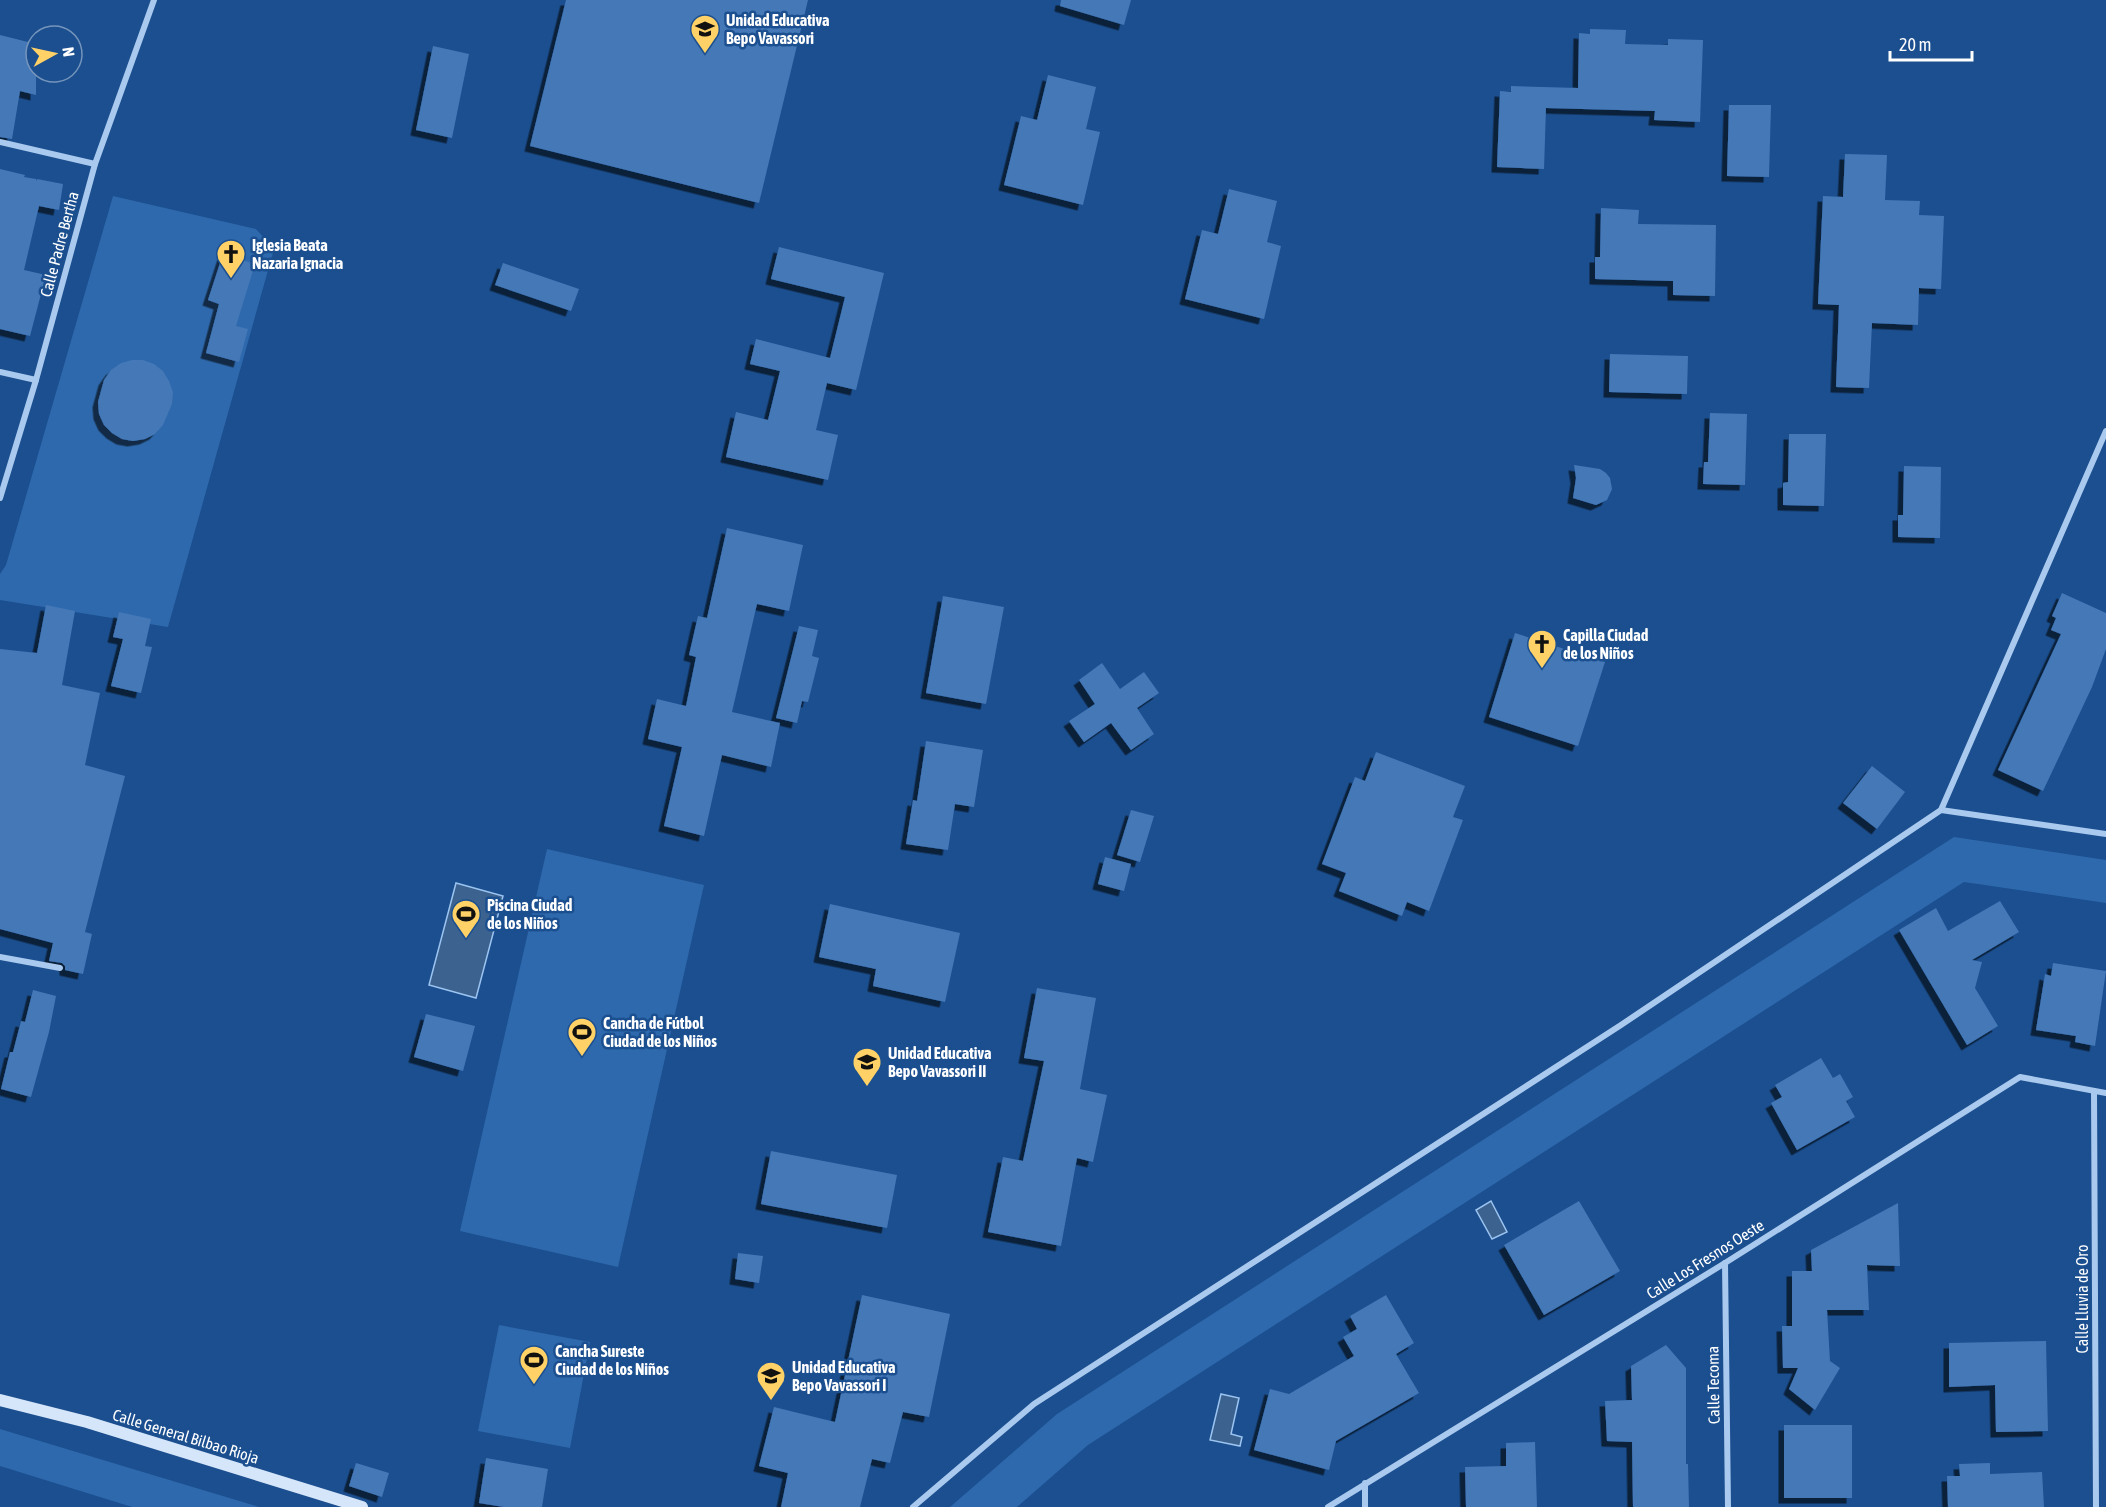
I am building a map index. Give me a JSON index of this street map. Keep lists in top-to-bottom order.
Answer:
{
  "streets": {
    "street": [
      "Calle Padre Bertha",
      "Calle Los Fresnos Oeste",
      "Calle Lluvia de Oro",
      "Calle Tecoma",
      "Calle General Bilbao Rioja"
    ]
  },
  "crossings": [
    ["Calle Los Fresnos Oeste", "Calle Lluvia de Oro"],
    ["Calle Los Fresnos Oeste", "Calle Tecoma"]
  ],
  "places": {
    "school or university": ["Unidad Educativa Bepo Vavassori", "Unidad Educativa Bepo Vavassori II", "Unidad Educativa Bepo Vavassori I"],
    "church": ["Iglesia Beata Nazaria Ignacia", "Capilla Ciudad de los Niños"],
    "sports": ["Piscina Ciudad de los Niños", "Cancha de Fútbol Ciudad de los Niños", "Cancha Sureste Ciudad de los Niños"]
  },
  "scale_bar": "20 m",
  "north": "right"
}
